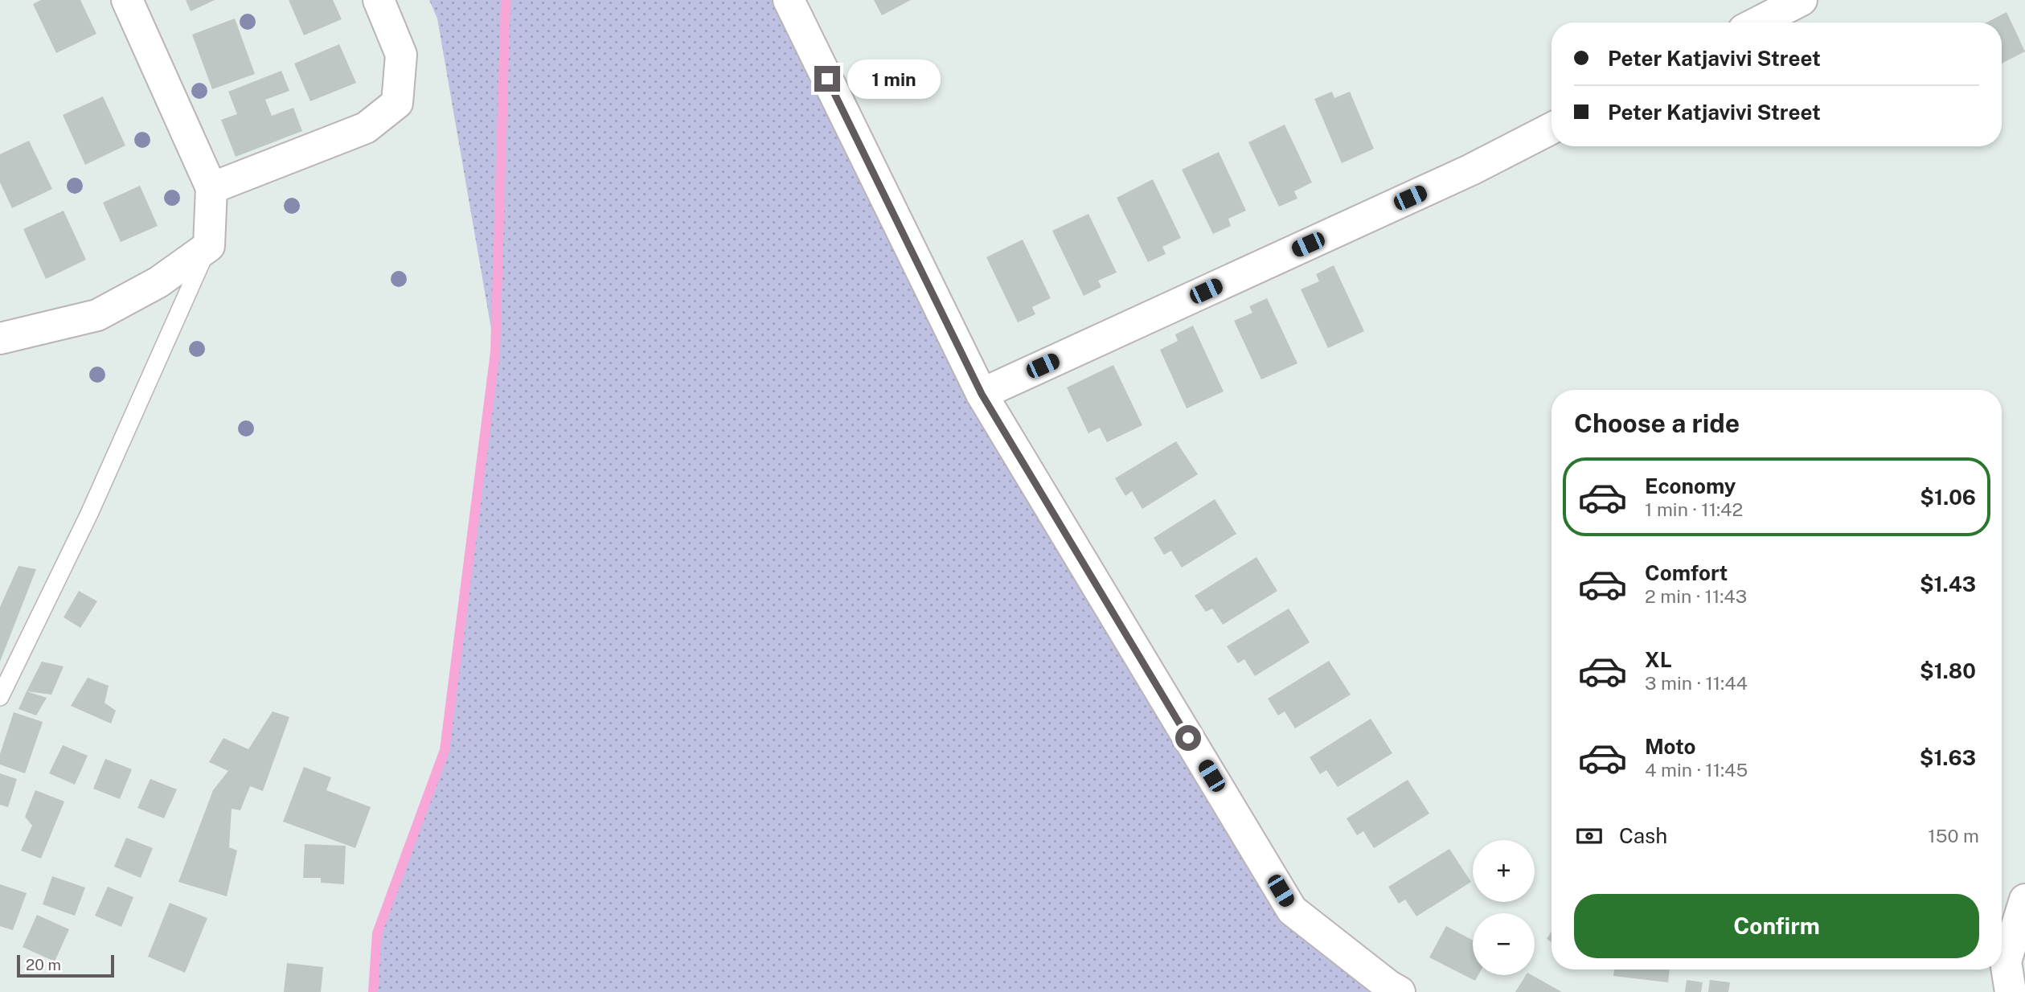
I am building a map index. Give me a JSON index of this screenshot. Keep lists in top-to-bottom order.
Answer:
{
  "scale_bar": "20 m",
  "page": {
    "banner": ["Peter Katjavivi Street", "Peter Katjavivi Street"],
    "bubble": "1 min",
    "heading": "Choose a ride",
    "list": [
      {
        "name": "Economy",
        "note": "1 min · 11:42",
        "value": "$1.06"
      },
      {
        "name": "Comfort",
        "note": "2 min · 11:43",
        "value": "$1.43"
      },
      {
        "name": "XL",
        "note": "3 min · 11:44",
        "value": "$1.80"
      },
      {
        "name": "Moto",
        "note": "4 min · 11:45",
        "value": "$1.63"
      }
    ],
    "pay": ["Cash", "150 m"],
    "map_buttons": ["+", "−"],
    "buttons": "Confirm",
    "scale": "20 m"
  }
}
